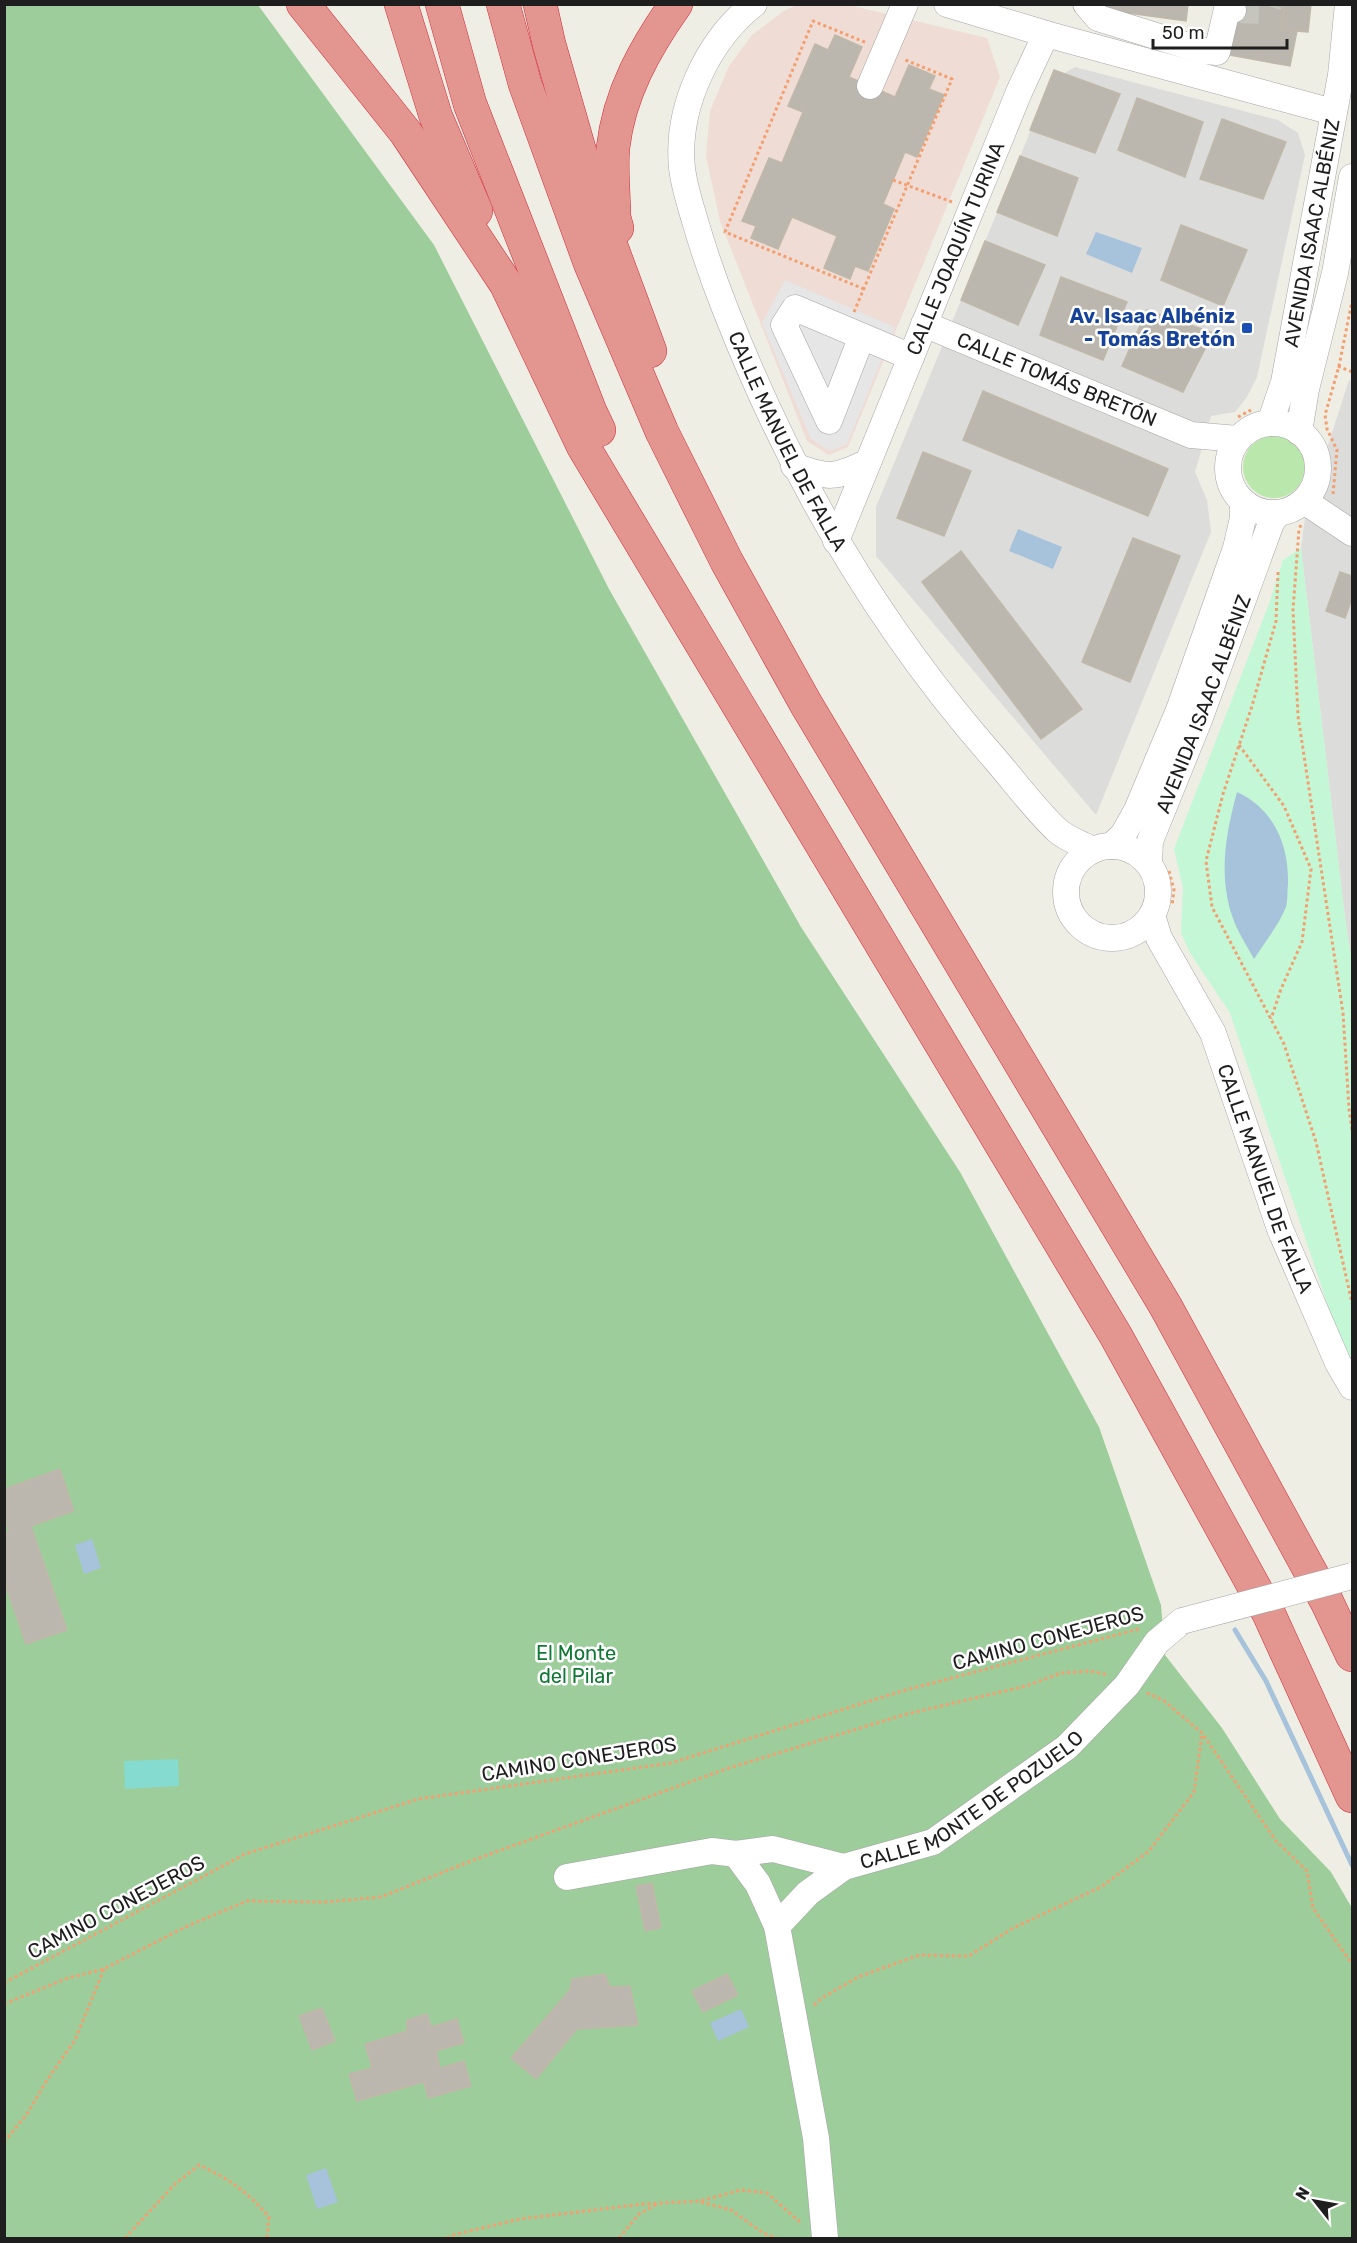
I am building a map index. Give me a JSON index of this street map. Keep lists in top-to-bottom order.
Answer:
{
  "streets": {
    "street": [
      "AVENIDA ISAAC ALBÉNIZ",
      "CALLE JOAQUÍN TURINA",
      "CALLE TOMÁS BRETÓN",
      "CALLE MANUEL DE FALLA",
      "CALLE MONTE DE POZUELO"
    ],
    "path": ["CAMINO CONEJEROS"]
  },
  "crossings": [
    ["AVENIDA ISAAC ALBÉNIZ", "CALLE TOMÁS BRETÓN"],
    ["AVENIDA ISAAC ALBÉNIZ", "CALLE MANUEL DE FALLA"],
    ["CALLE JOAQUÍN TURINA", "CALLE TOMÁS BRETÓN"],
    ["CALLE JOAQUÍN TURINA", "CALLE MANUEL DE FALLA"],
    ["CAMINO CONEJEROS", "CALLE MONTE DE POZUELO"]
  ],
  "parks": ["El Monte del Pilar"],
  "places": {
    "transit": ["Av. Isaac Albéniz - Tomás Bretón"]
  },
  "scale_bar": "50 m",
  "north": "top left"
}
